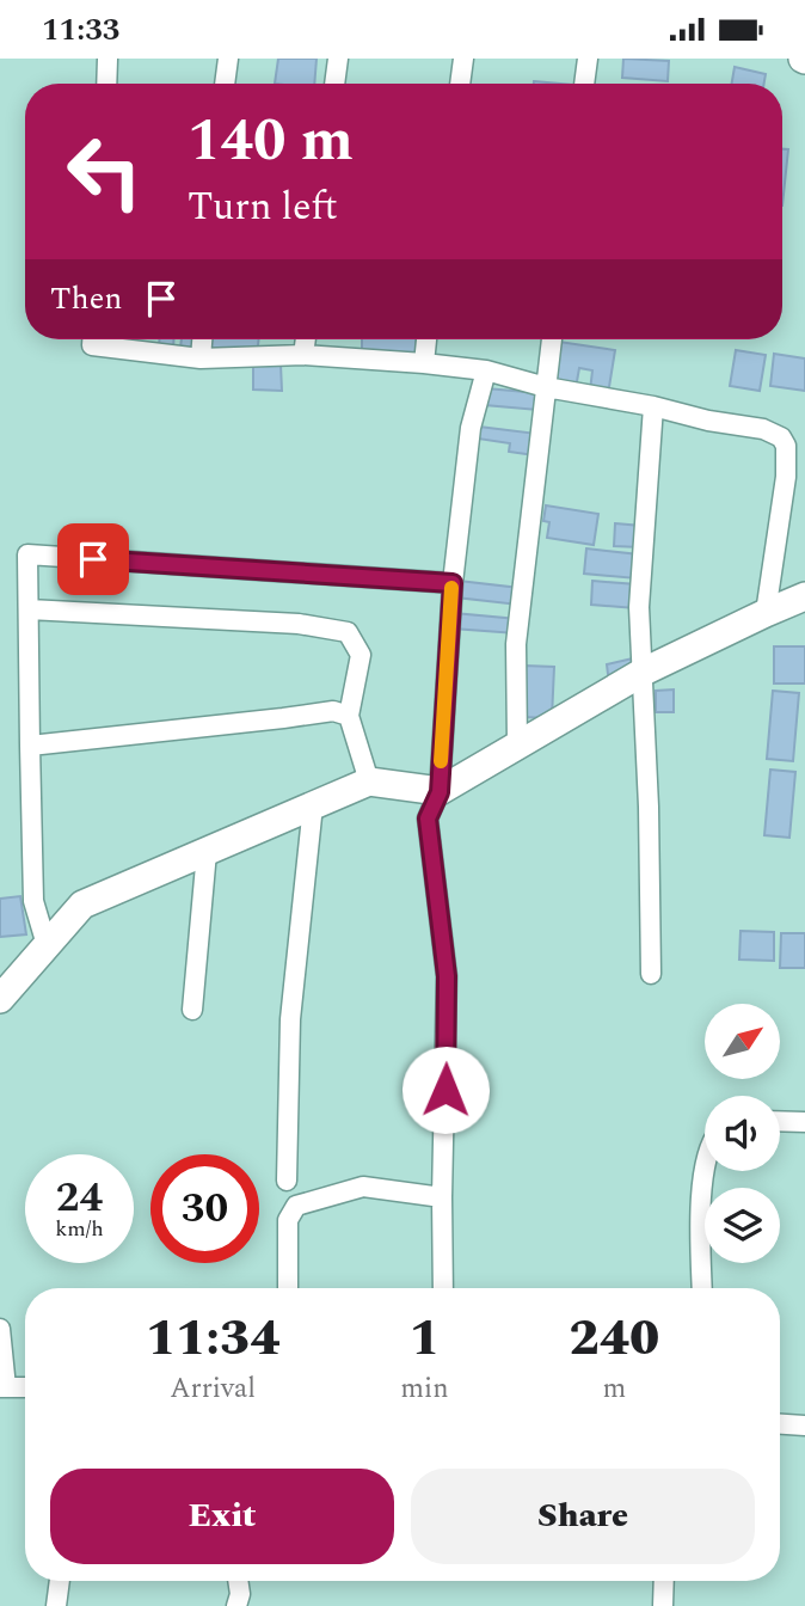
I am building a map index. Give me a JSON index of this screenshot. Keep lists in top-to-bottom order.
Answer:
{
  "north": "top right",
  "page": {
    "status": "11:33",
    "turn": ["140 m", "Turn left"],
    "then": "Then",
    "speed": "24 km/h",
    "limit": "30",
    "eta": [
      "11:34",
      "Arrival",
      "1",
      "min",
      "240",
      "m"
    ],
    "buttons": ["Exit", "Share"]
  }
}
